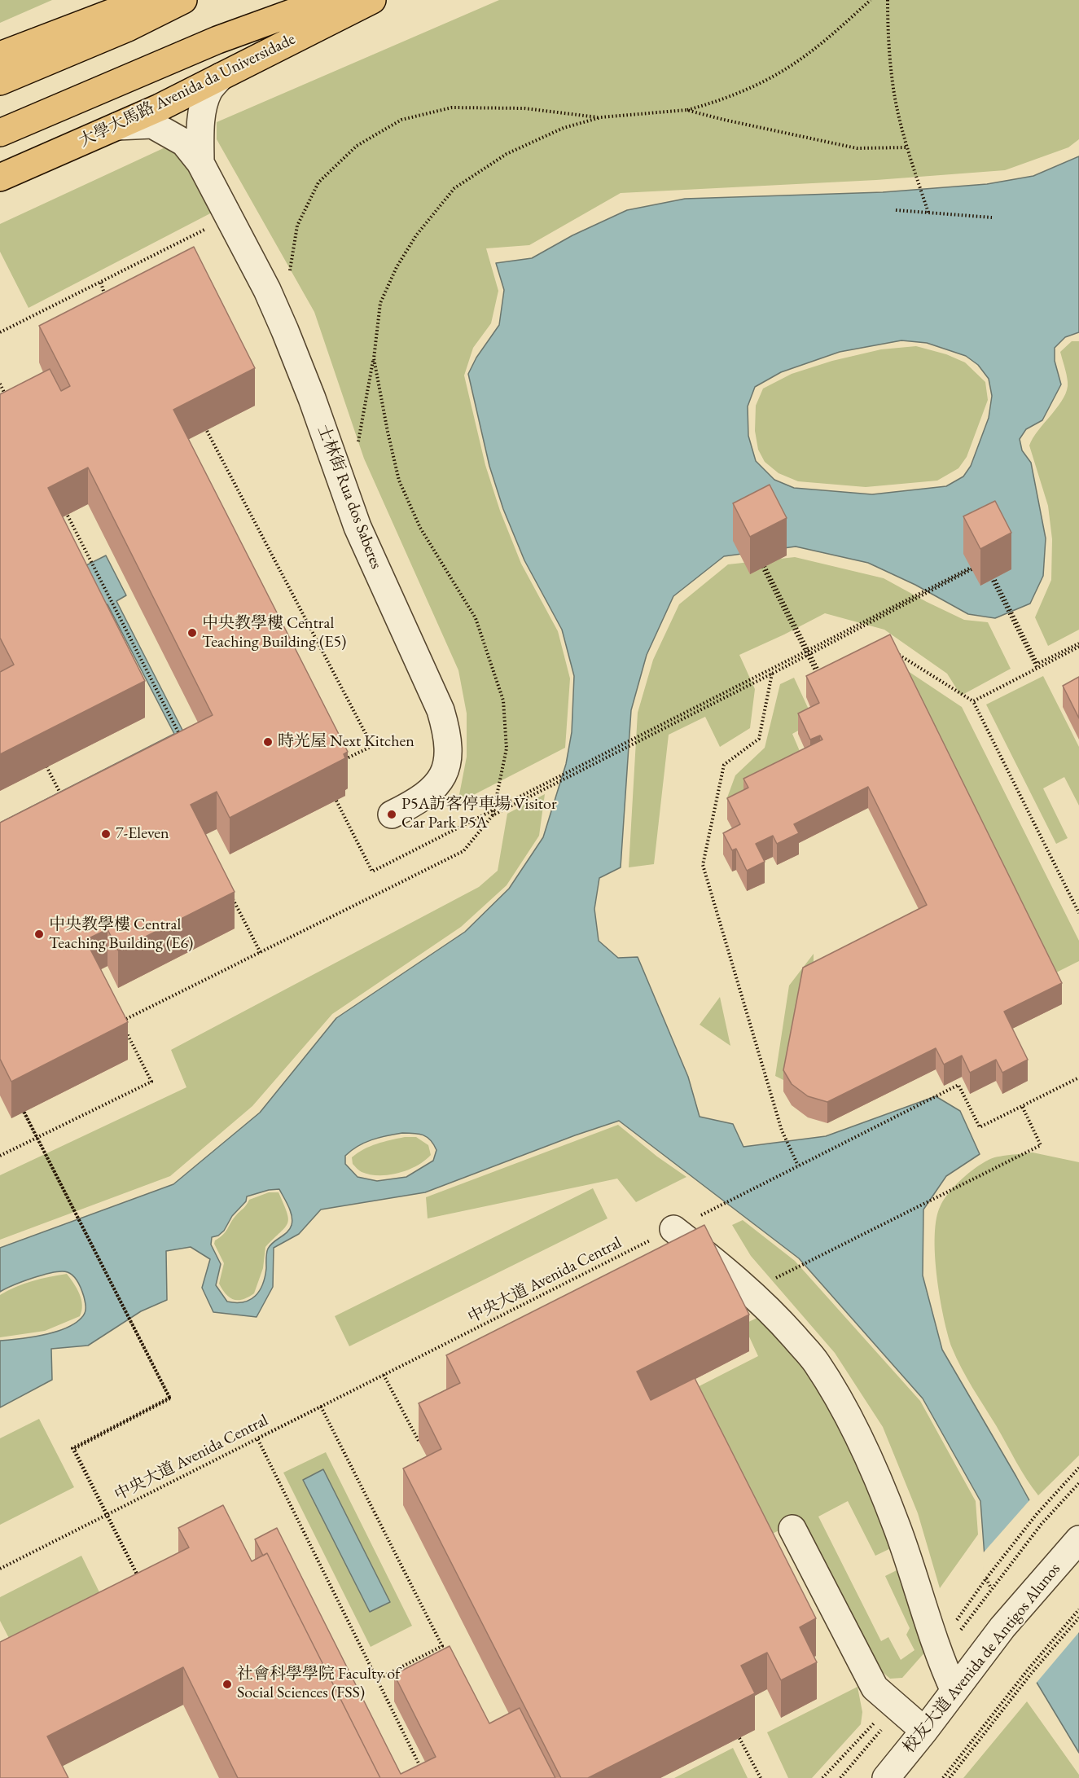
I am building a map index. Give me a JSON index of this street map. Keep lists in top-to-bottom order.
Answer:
{
  "streets": {
    "main road": ["大學大馬路 Avenida da Universidade"],
    "street": ["士林街 Rua dos Saberes", "校友大道 Avenida de Antigos Alunos"],
    "path": ["中央大道 Avenida Central"]
  },
  "crossings": [
    ["大學大馬路 Avenida da Universidade", "士林街 Rua dos Saberes"]
  ],
  "places": [
    "中央教學樓 Central Teaching Building (E5)",
    "時光屋 Next Kitchen",
    "P5A訪客停車場 Visitor Car Park P5A",
    "7-Eleven",
    "中央教學樓 Central Teaching Building (E6)",
    "社會科學學院 Faculty of Social Sciences (FSS)"
  ]
}
